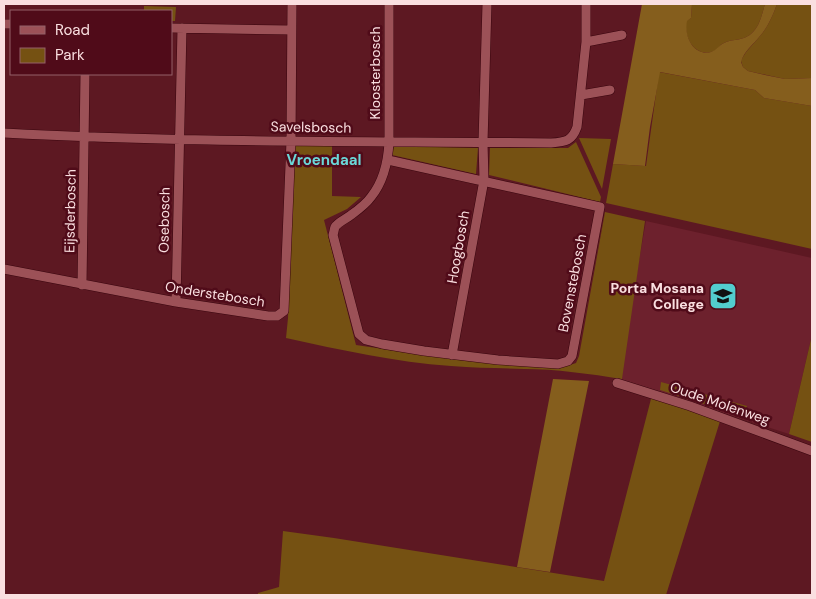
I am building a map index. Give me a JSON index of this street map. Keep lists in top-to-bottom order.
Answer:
{
  "streets": {
    "street": [
      "Kloosterbosch",
      "Savelsbosch",
      "Eijsderbosch",
      "Osebosch",
      "Hoogbosch",
      "Bovenstebosch",
      "Onderstebosch",
      "Oude Molenweg"
    ]
  },
  "crossings": [
    ["Kloosterbosch", "Savelsbosch"],
    ["Kloosterbosch", "Bovenstebosch"],
    ["Savelsbosch", "Eijsderbosch"],
    ["Savelsbosch", "Osebosch"],
    ["Savelsbosch", "Hoogbosch"],
    ["Savelsbosch", "Onderstebosch"],
    ["Eijsderbosch", "Onderstebosch"],
    ["Osebosch", "Onderstebosch"],
    ["Hoogbosch", "Bovenstebosch"]
  ],
  "districts": ["Vroendaal"],
  "places": {
    "school or university": ["Porta Mosana College"]
  },
  "legend": ["Road", "Park"]
}
